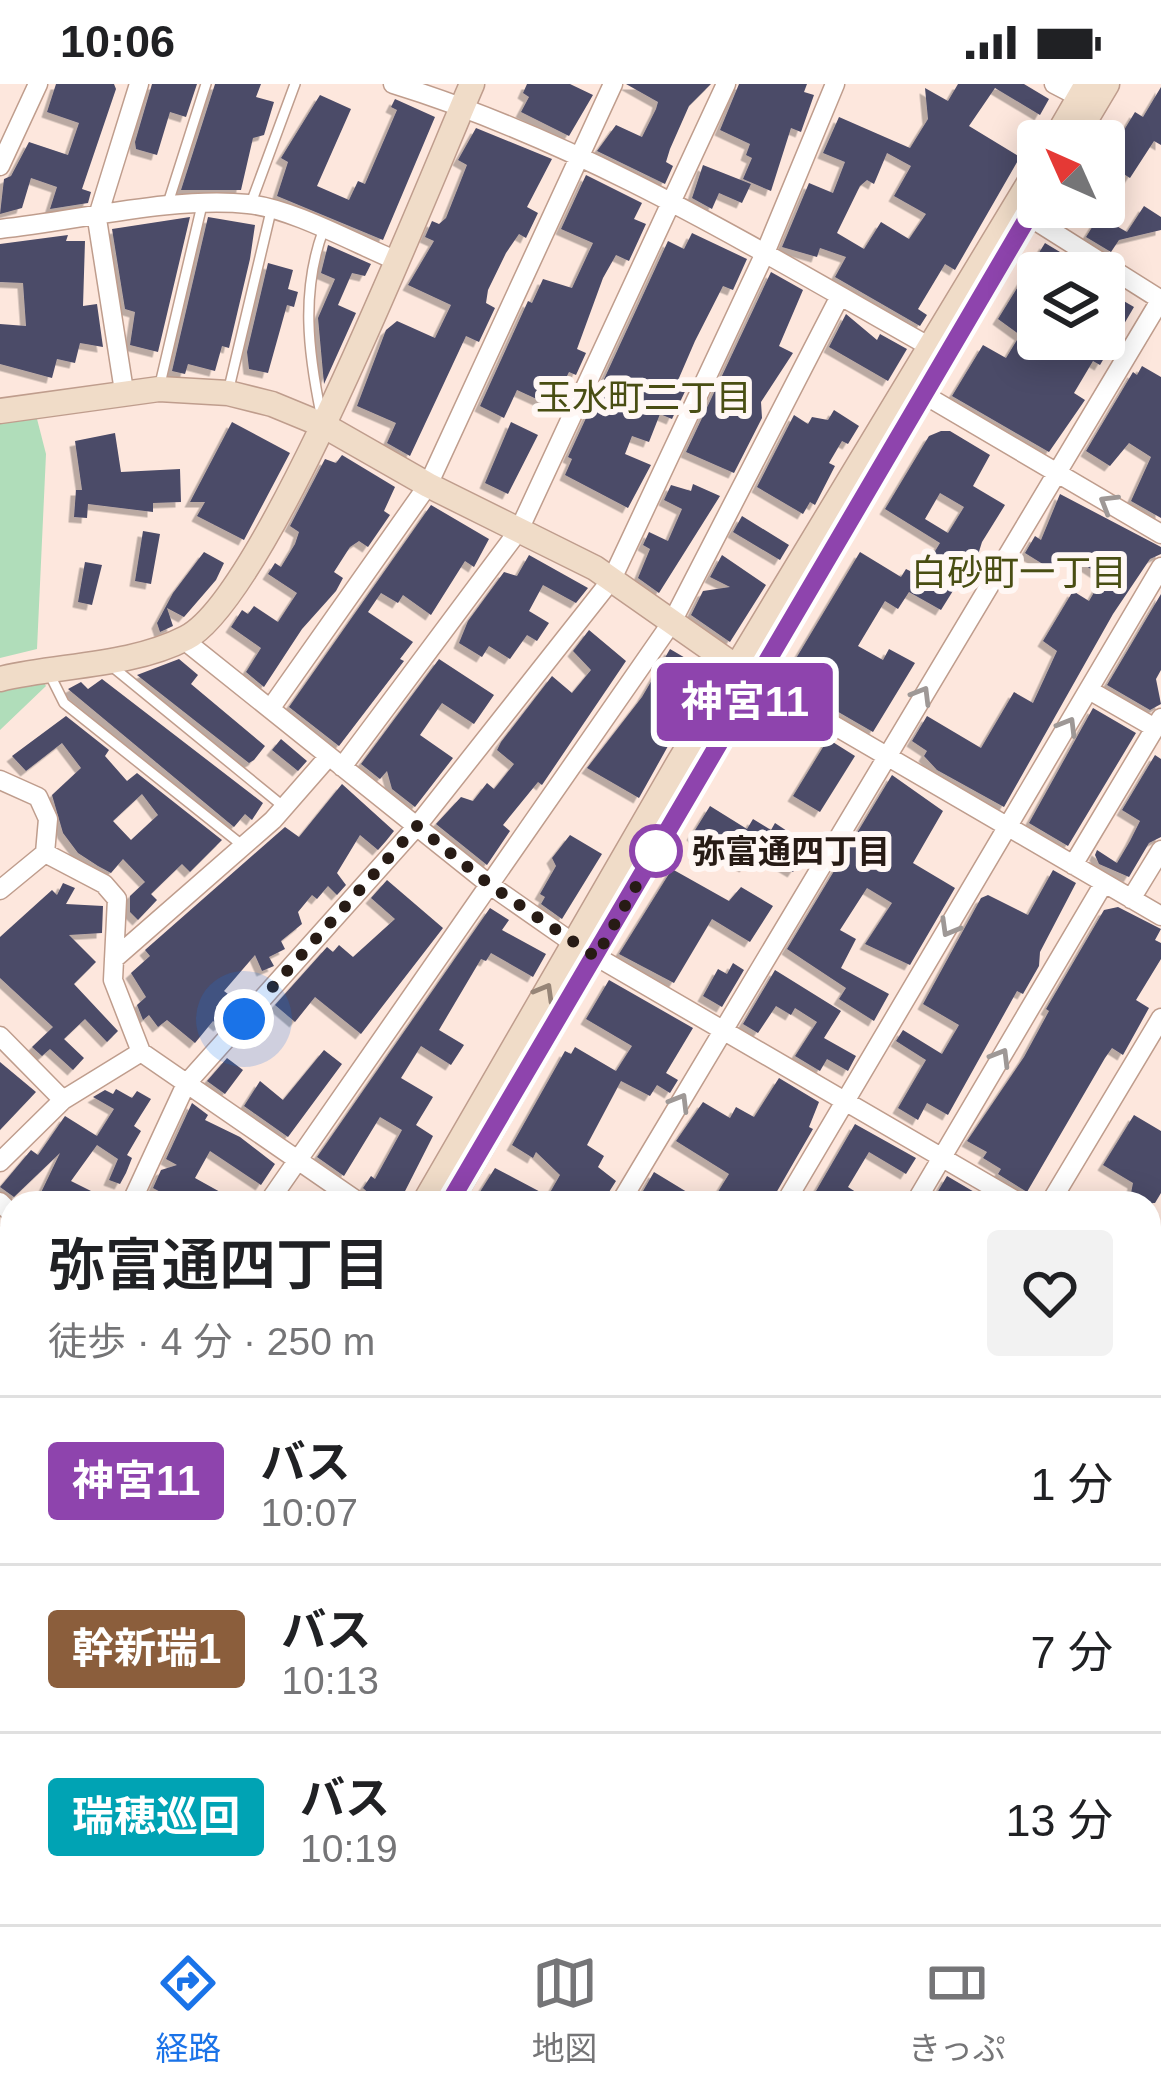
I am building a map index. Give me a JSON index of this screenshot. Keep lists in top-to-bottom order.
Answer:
{
  "districts": ["玉水町二丁目", "白砂町一丁目"],
  "places": ["弥富通四丁目"],
  "lines": ["bus line 神宮11"],
  "north": "top left",
  "page": {
    "status": "10:06",
    "on_map": "神宮11",
    "heading": ["弥富通四丁目", "徒歩 · 4 分 · 250 m"],
    "list": [
      {
        "mark": "神宮11",
        "name": "バス",
        "note": "10:07",
        "value": "1 分"
      },
      {
        "mark": "幹新瑞1",
        "name": "バス",
        "note": "10:13",
        "value": "7 分"
      },
      {
        "mark": "瑞穂巡回",
        "name": "バス",
        "note": "10:19",
        "value": "13 分"
      }
    ],
    "tabs": ["経路", "地図", "きっぷ"]
  }
}
